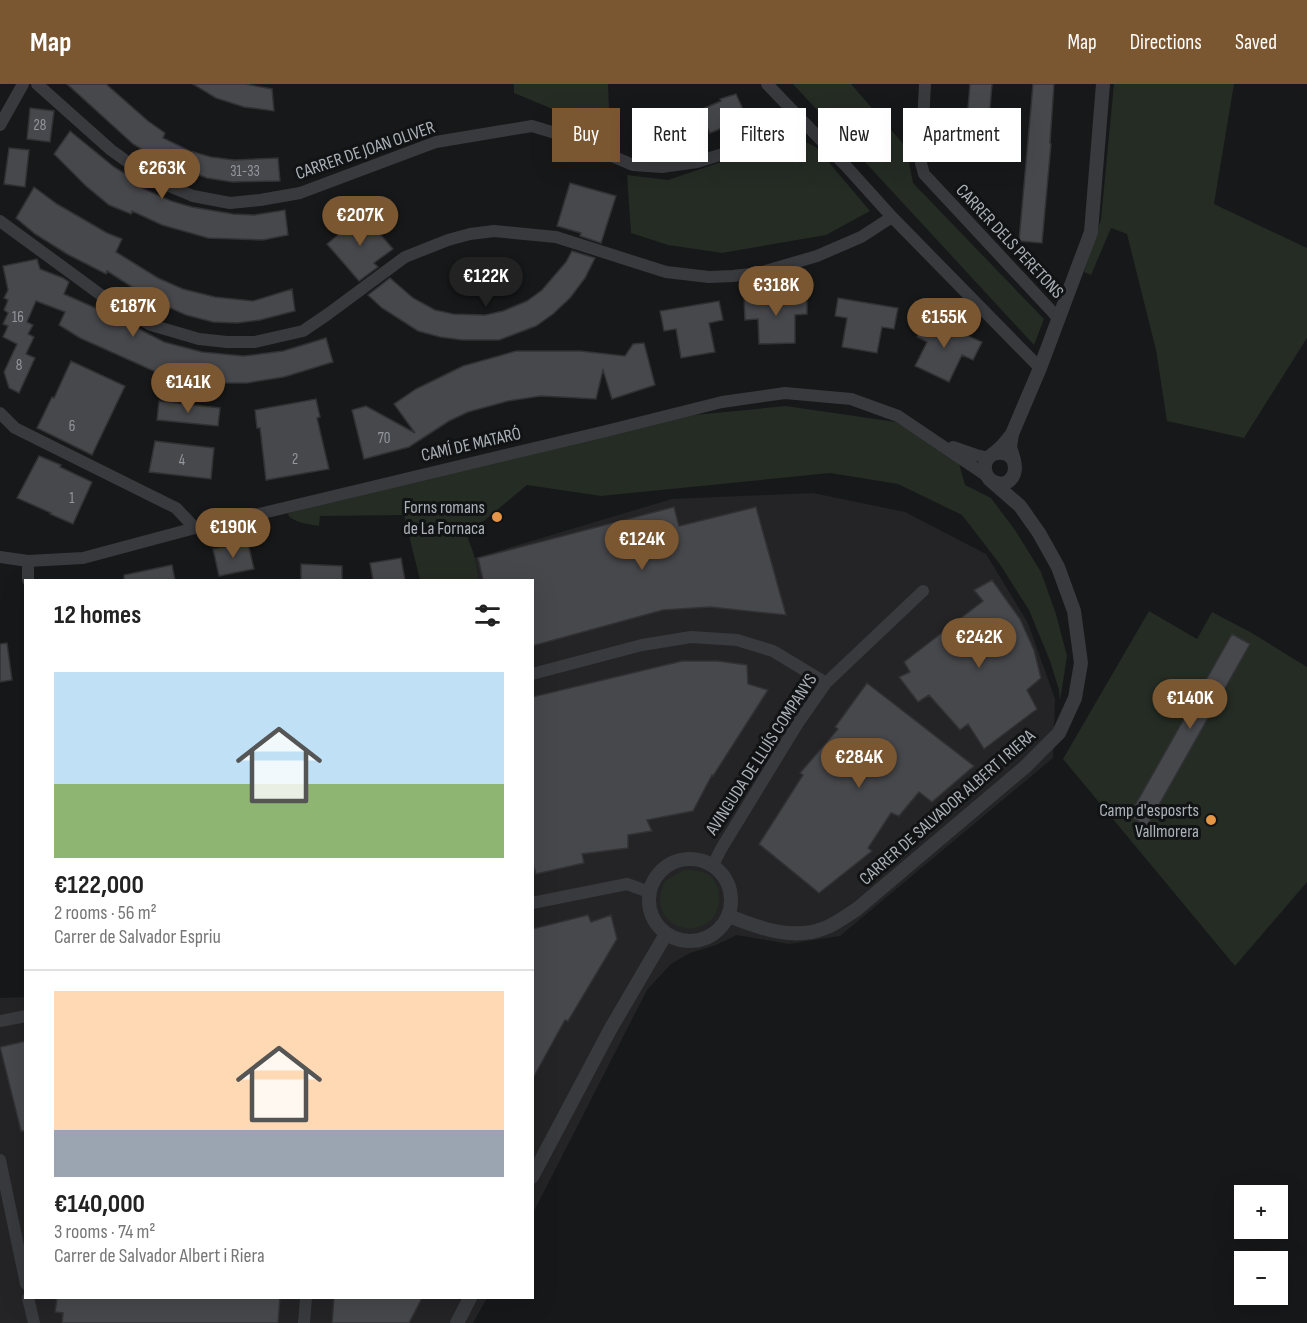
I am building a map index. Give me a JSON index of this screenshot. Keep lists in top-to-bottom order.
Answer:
{
  "streets": {
    "street": [
      "CARRER DE JOAN OLIVER",
      "CARRER DELS PERETONS",
      "CAMÍ DE MATARÓ",
      "AVINGUDA DE LLUÍS COMPANYS",
      "CARRER DE SALVADOR ALBERT I RIERA"
    ]
  },
  "crossings": [
    ["CAMÍ DE MATARÓ", "CARRER DE SALVADOR ALBERT I RIERA"],
    ["AVINGUDA DE LLUÍS COMPANYS", "CARRER DE SALVADOR ALBERT I RIERA"]
  ],
  "places": ["Forns romans de La Fornaca", "Camp d'esposrts Vallmorera"],
  "house_numbers": [
    "28",
    "31-33",
    "16",
    "8",
    "6",
    "70",
    "2",
    "4",
    "1"
  ],
  "page": {
    "header": "Map",
    "nav": ["Map", "Directions", "Saved"],
    "chip": [
      "Buy",
      "Rent",
      "Filters",
      "New",
      "Apartment"
    ],
    "price": [
      "€263K",
      "€207K",
      "€122K",
      "€318K",
      "€187K",
      "€155K",
      "€141K",
      "€190K",
      "€124K",
      "€242K",
      "€140K",
      "€284K"
    ],
    "heading": "12 homes",
    "list": [
      {
        "name": "€122,000",
        "note": "2 rooms · 56 m² · Carrer de Salvador Espriu"
      },
      {
        "name": "€140,000",
        "note": "3 rooms · 74 m² · Carrer de Salvador Albert i Riera"
      }
    ],
    "map_buttons": ["+", "−"]
  }
}
